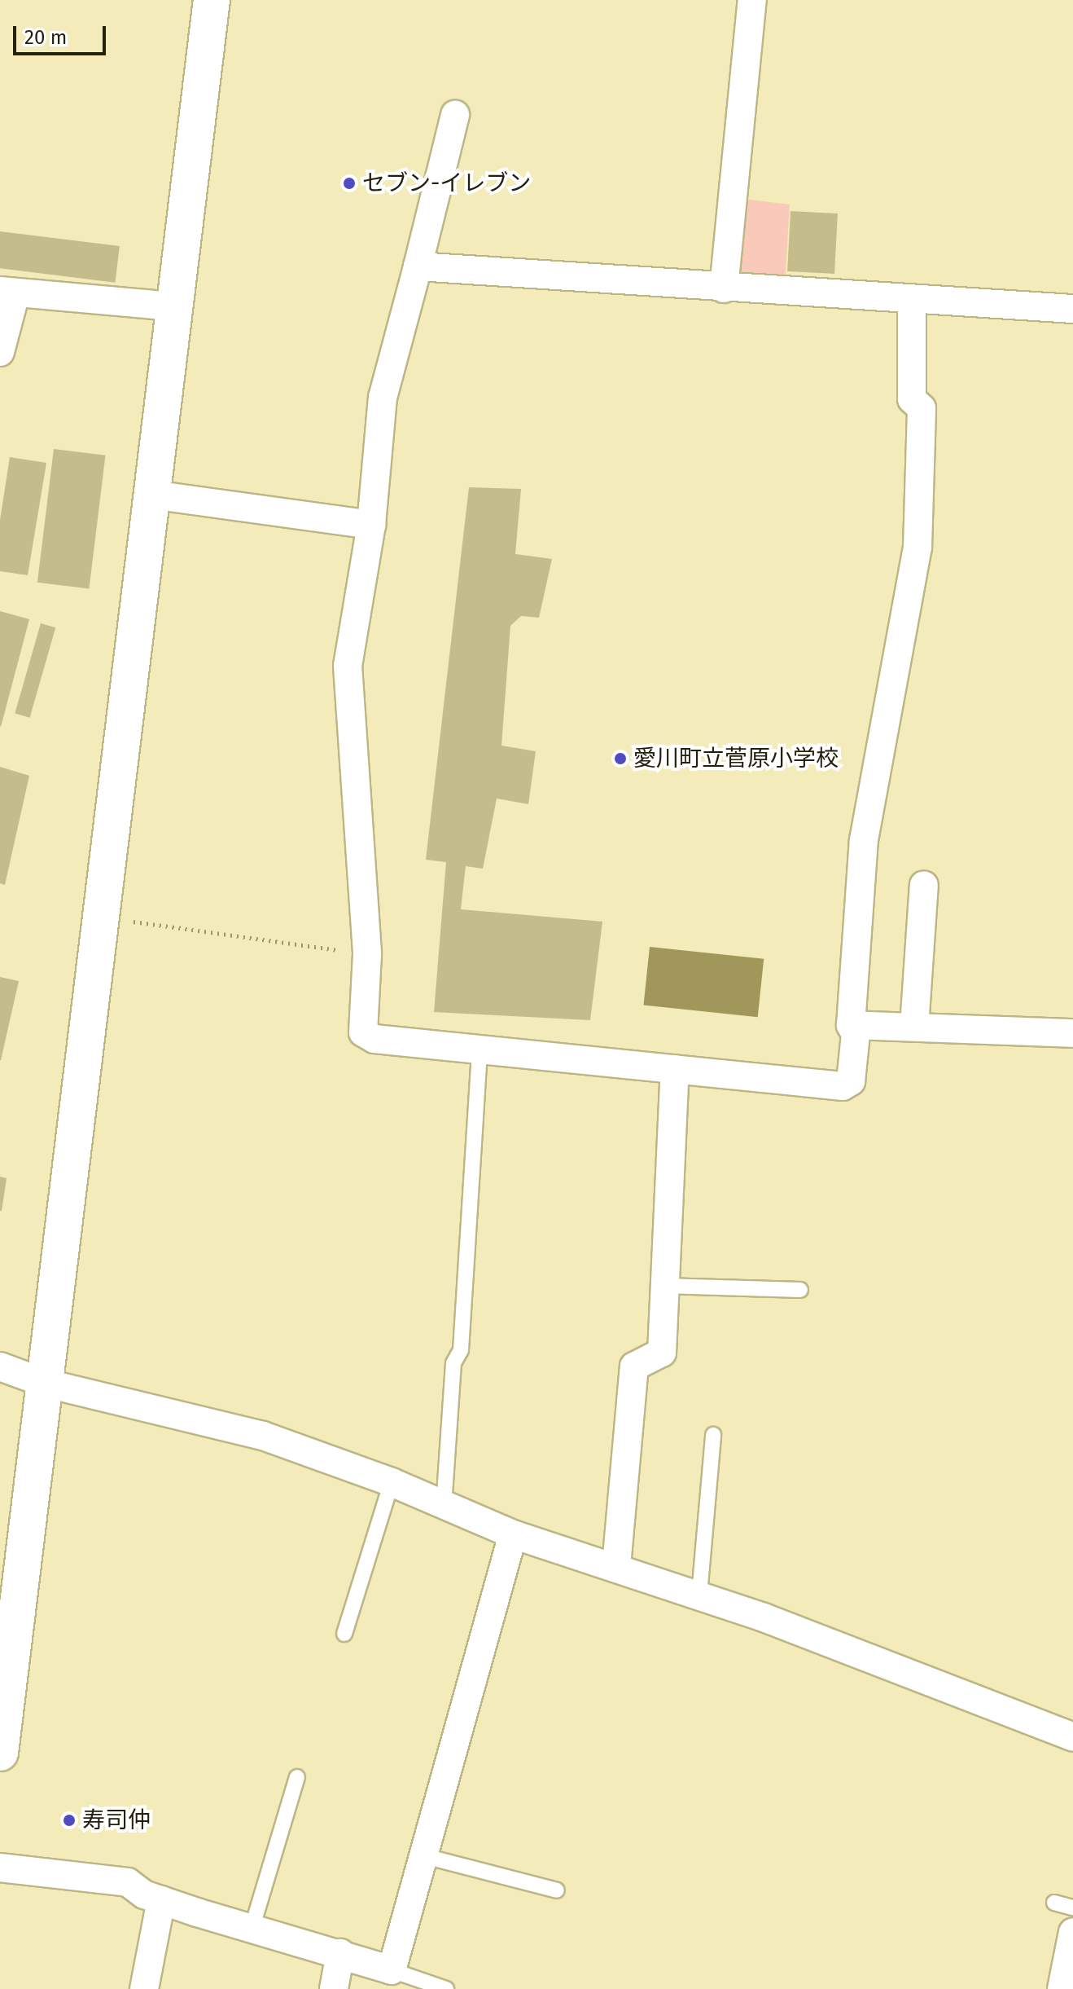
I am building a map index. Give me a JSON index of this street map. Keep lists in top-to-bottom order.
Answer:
{
  "places": ["セブン-イレブン", "愛川町立菅原小学校", "寿司仲"],
  "scale_bar": "20 m"
}
